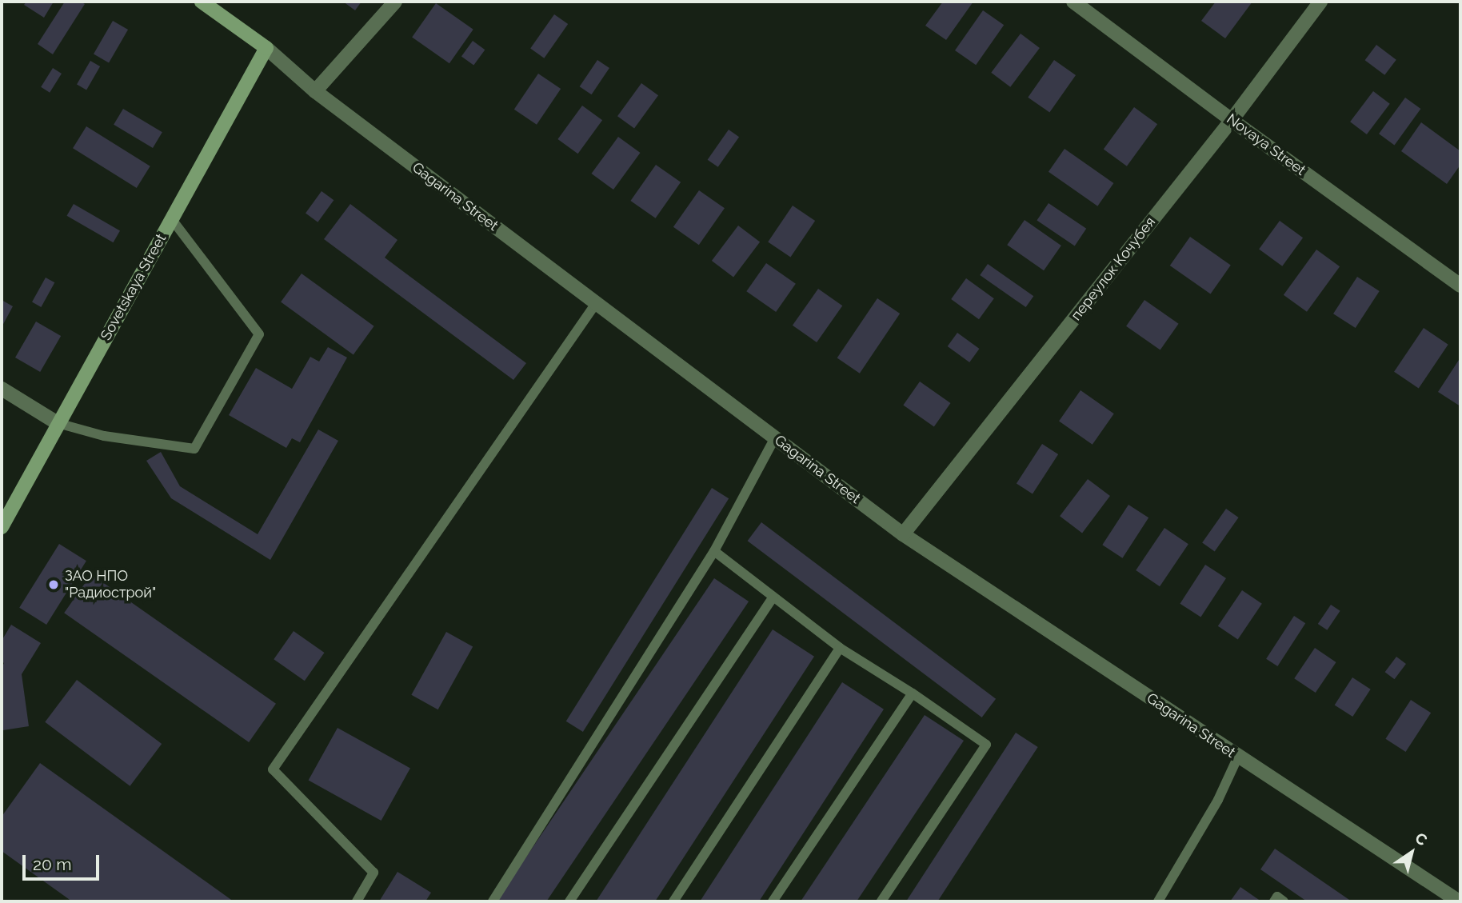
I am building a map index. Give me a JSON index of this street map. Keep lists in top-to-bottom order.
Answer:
{
  "streets": {
    "street": [
      "Novaya Street",
      "Gagarina Street",
      "переулок Кочубея",
      "Sovetskaya Street"
    ]
  },
  "crossings": [
    ["Novaya Street", "переулок Кочубея"],
    ["Gagarina Street", "переулок Кочубея"],
    ["Gagarina Street", "Sovetskaya Street"]
  ],
  "places": ["ЗАО НПО \"Радиострой\""],
  "scale_bar": "20 m",
  "north": "top right"
}
